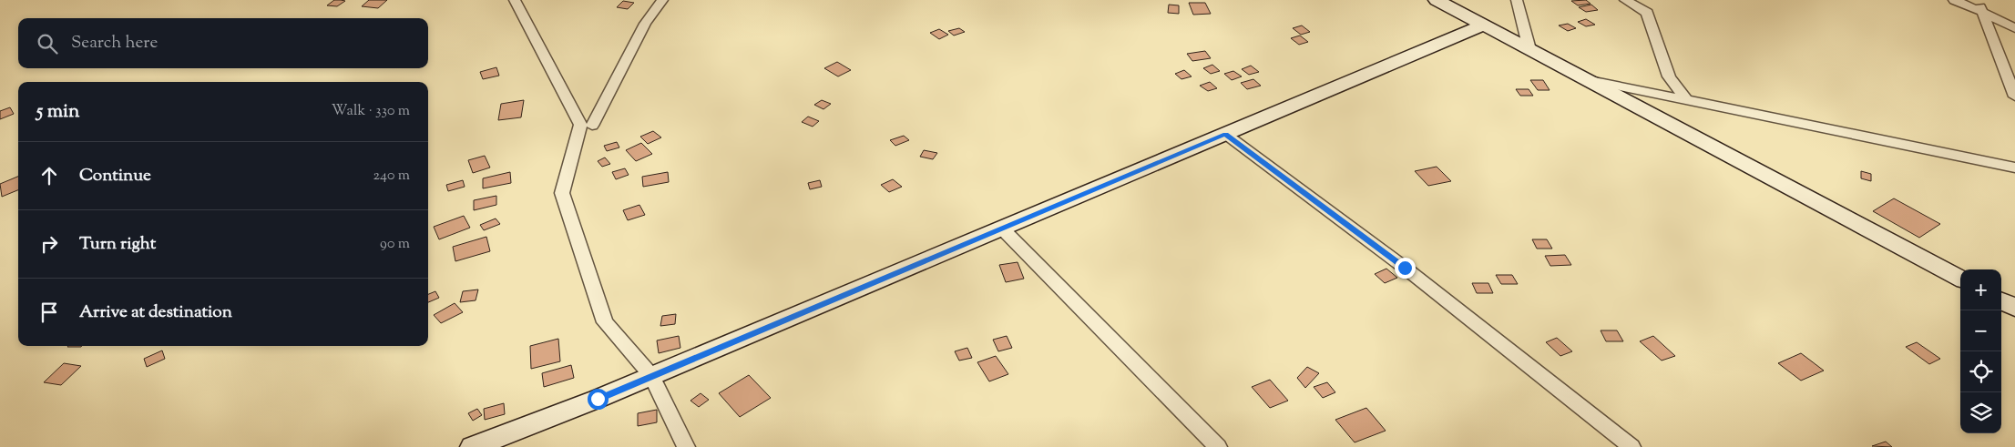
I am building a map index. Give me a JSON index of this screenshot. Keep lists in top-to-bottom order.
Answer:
{
  "page": {
    "search": "Search here",
    "heading": ["5 min", "Walk · 330 m"],
    "list": [
      ["Continue", "240 m"],
      ["Turn right", "90 m"],
      "Arrive at destination"
    ],
    "map_buttons": ["+", "−"]
  }
}
